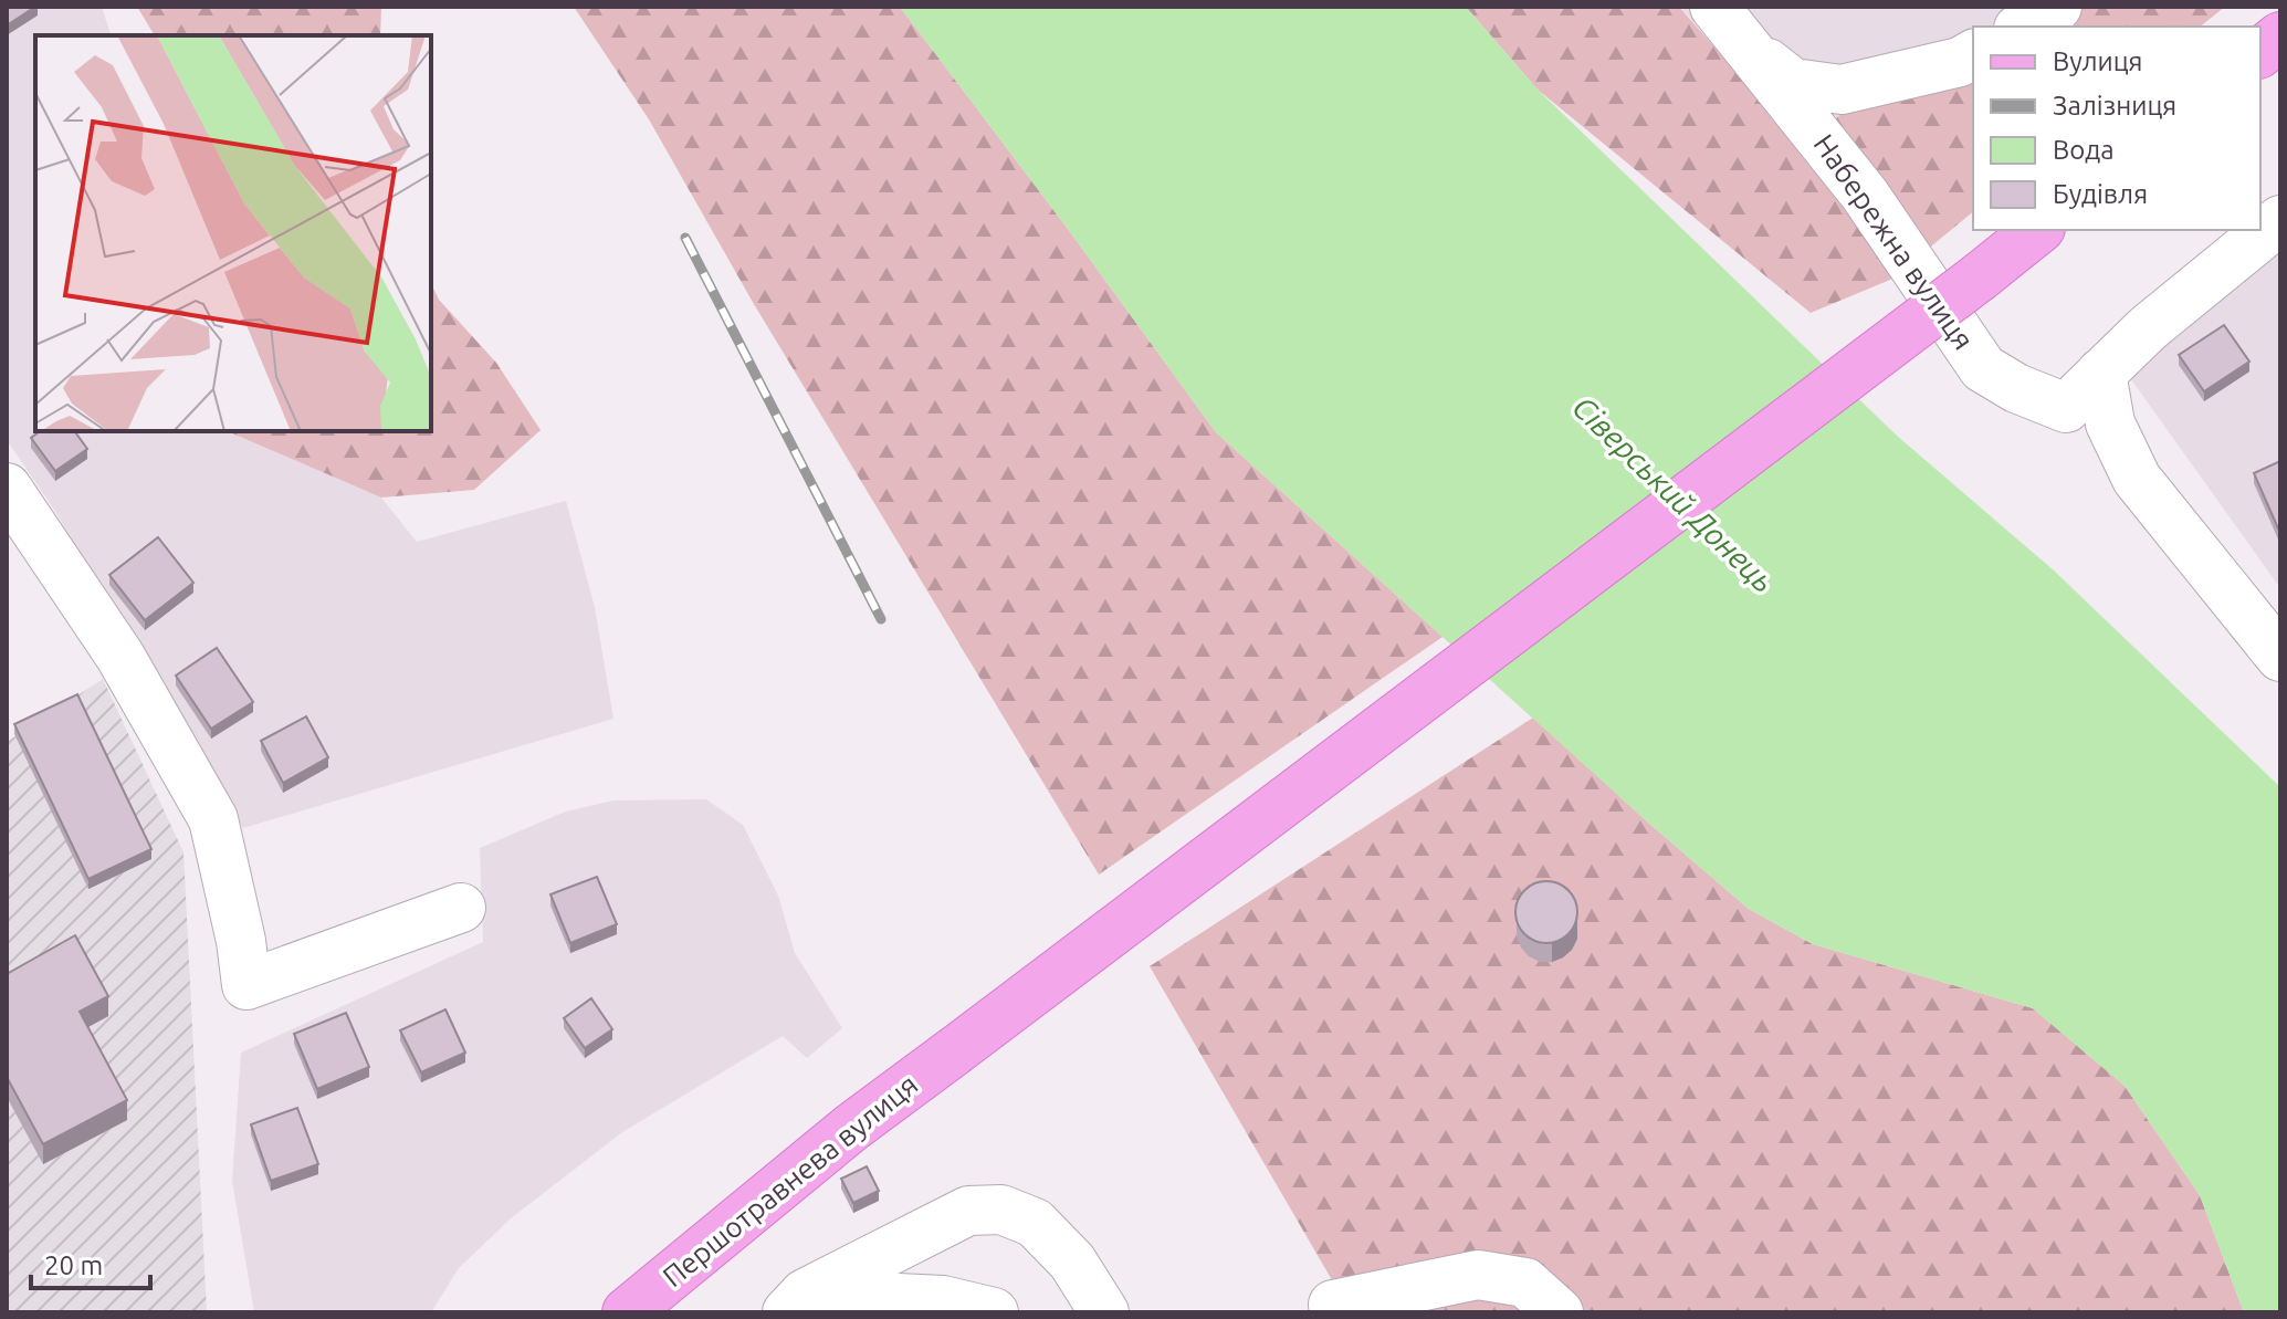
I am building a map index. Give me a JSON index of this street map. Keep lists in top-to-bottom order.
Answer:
{
  "streets": {
    "main road": ["Першотравнева вулиця"],
    "street": ["Набережна вулиця"]
  },
  "water": ["Сіверський Донець"],
  "legend": [
    "Вулиця",
    "Залізниця",
    "Вода",
    "Будівля"
  ],
  "scale_bar": "20 m"
}
